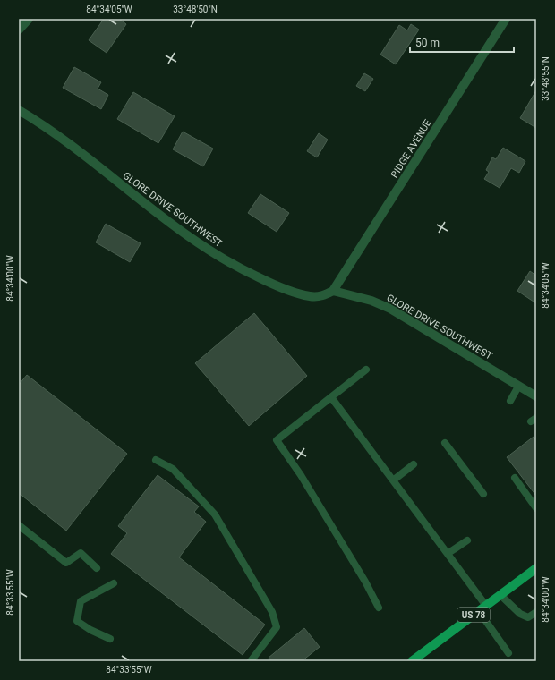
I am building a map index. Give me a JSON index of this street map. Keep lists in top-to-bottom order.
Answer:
{
  "streets": {
    "main road": ["US 78"],
    "street": ["RIDGE AVENUE", "GLORE DRIVE SOUTHWEST"]
  },
  "crossings": [
    ["RIDGE AVENUE", "GLORE DRIVE SOUTHWEST"]
  ],
  "scale_bar": "50 m",
  "coordinates": [
    "84°34'05\"W",
    "33°48'50\"N",
    "33°48'55\"N",
    "84°34'00\"W",
    "84°33'55\"W"
  ]
}
